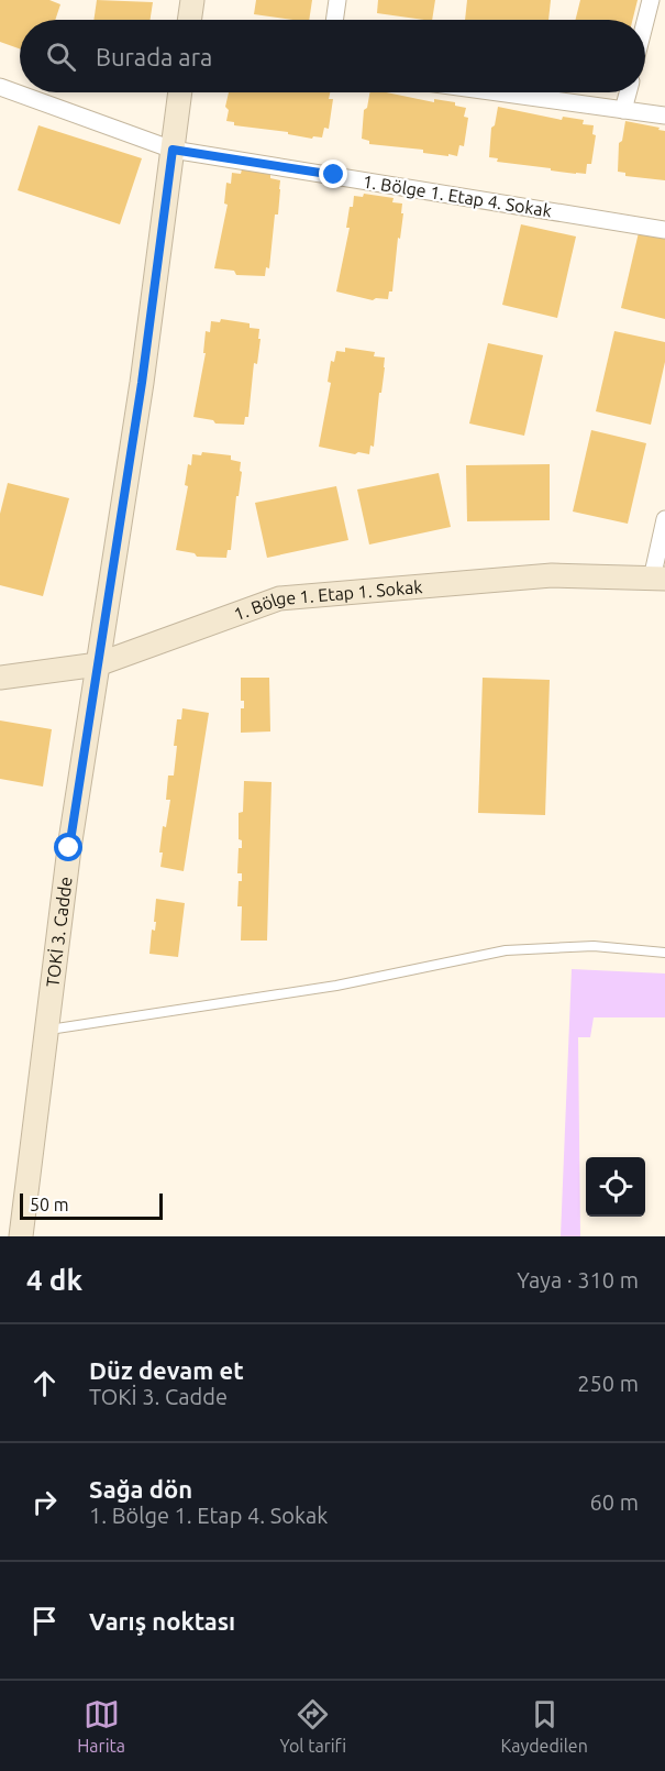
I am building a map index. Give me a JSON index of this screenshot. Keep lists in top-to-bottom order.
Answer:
{
  "streets": {
    "main road": ["1. Bölge 1. Etap 1. Sokak", "TOKİ 3. Cadde"],
    "street": ["1. Bölge 1. Etap 4. Sokak"]
  },
  "crossings": [
    ["1. Bölge 1. Etap 4. Sokak", "TOKİ 3. Cadde"],
    ["1. Bölge 1. Etap 1. Sokak", "TOKİ 3. Cadde"]
  ],
  "scale_bar": "50 m",
  "page": {
    "search": "Burada ara",
    "scale": "50 m",
    "heading": ["4 dk", "Yaya · 310 m"],
    "list": [
      ["Düz devam et", "TOKİ 3. Cadde", "250 m"],
      ["Sağa dön", "1. Bölge 1. Etap 4. Sokak", "60 m"],
      "Varış noktası"
    ],
    "nav": ["Harita", "Yol tarifi", "Kaydedilen"]
  }
}
